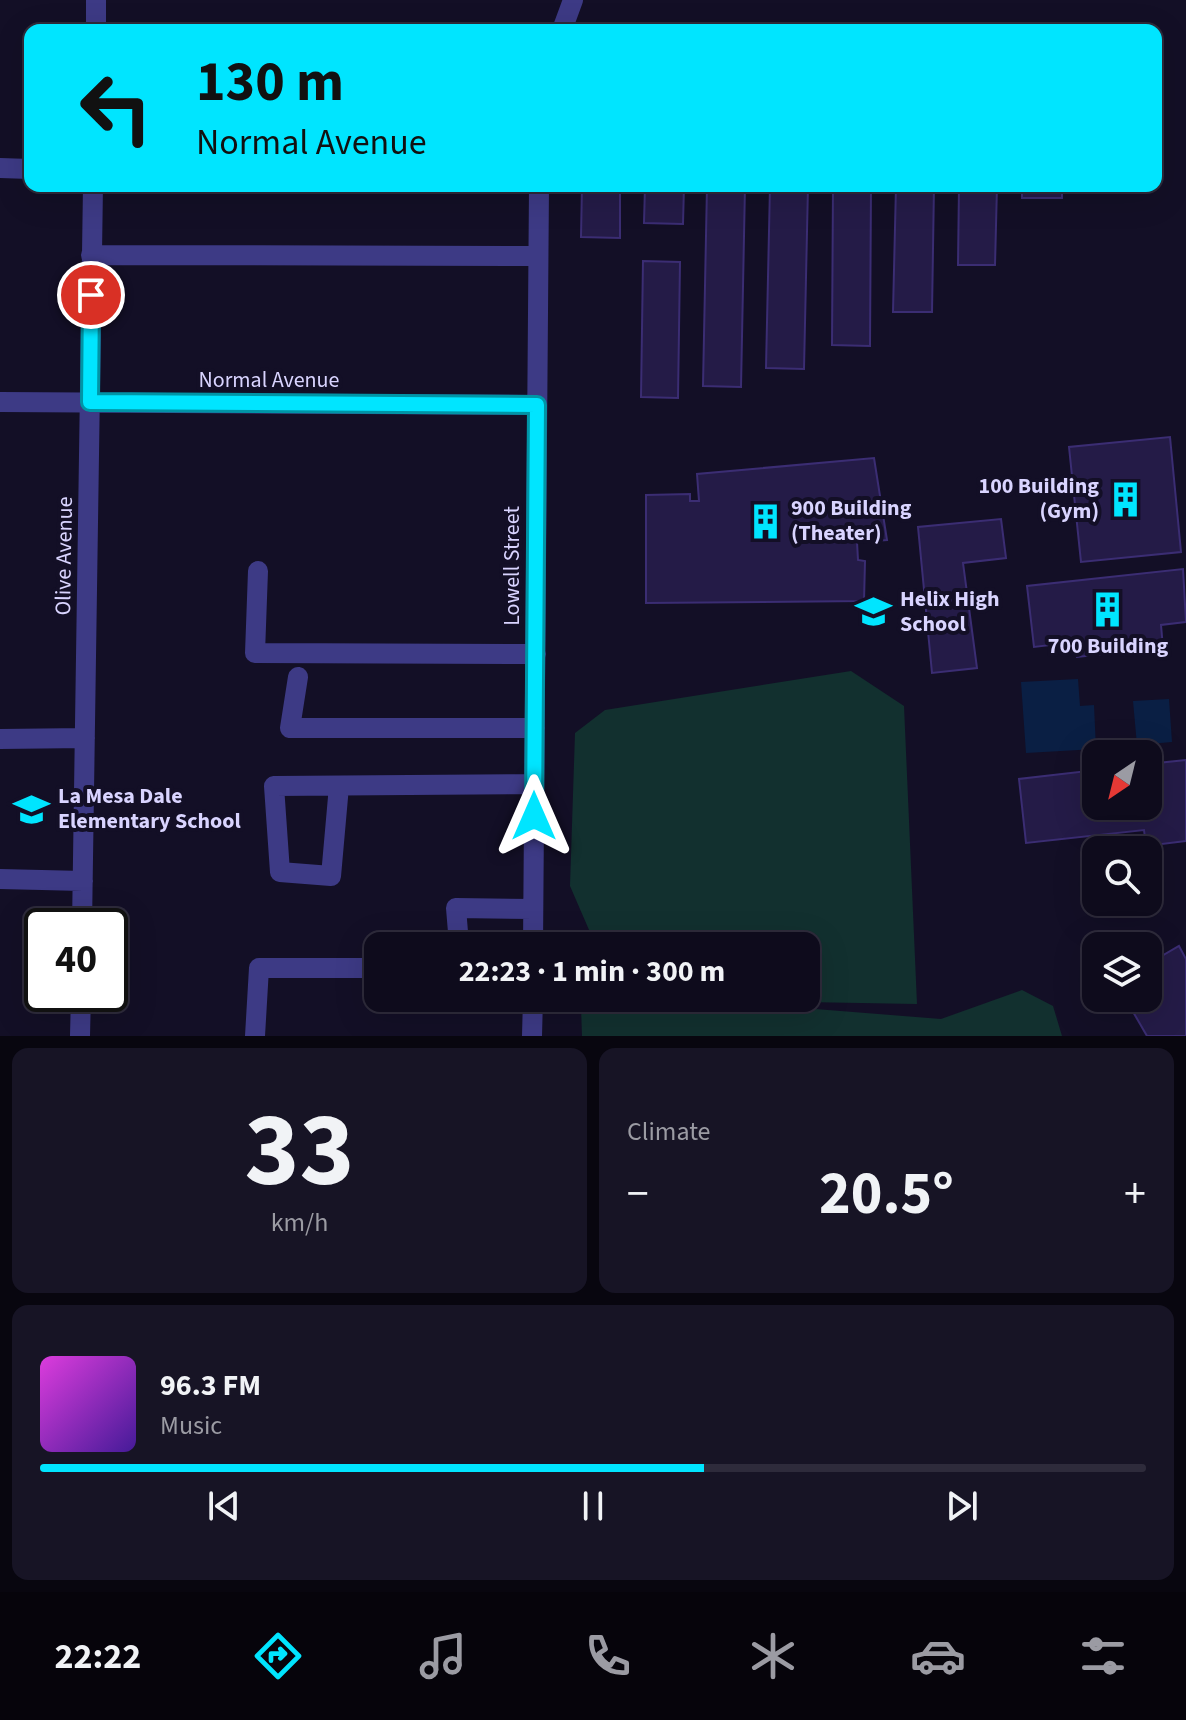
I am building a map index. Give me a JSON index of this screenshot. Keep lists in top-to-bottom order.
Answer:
{
  "streets": {
    "street": ["Normal Avenue", "Olive Avenue", "Lowell Street"]
  },
  "crossings": [
    ["Normal Avenue", "Olive Avenue"],
    ["Normal Avenue", "Lowell Street"]
  ],
  "places": {
    "building": ["100 Building (Gym)", "900 Building (Theater)", "700 Building"],
    "school or university": ["Helix High School", "La Mesa Dale Elementary School"]
  },
  "north": "bottom left",
  "page": {
    "turn": ["130 m", "Normal Avenue"],
    "limit": "40",
    "trip": "22:23 · 1 min · 300 m",
    "tile": [
      ["33", "km/h"],
      "Climate"
    ],
    "heat": ["−", "20.5°", "+"],
    "song": ["96.3 FM", "Music"],
    "tabs": "22:22"
  }
}
